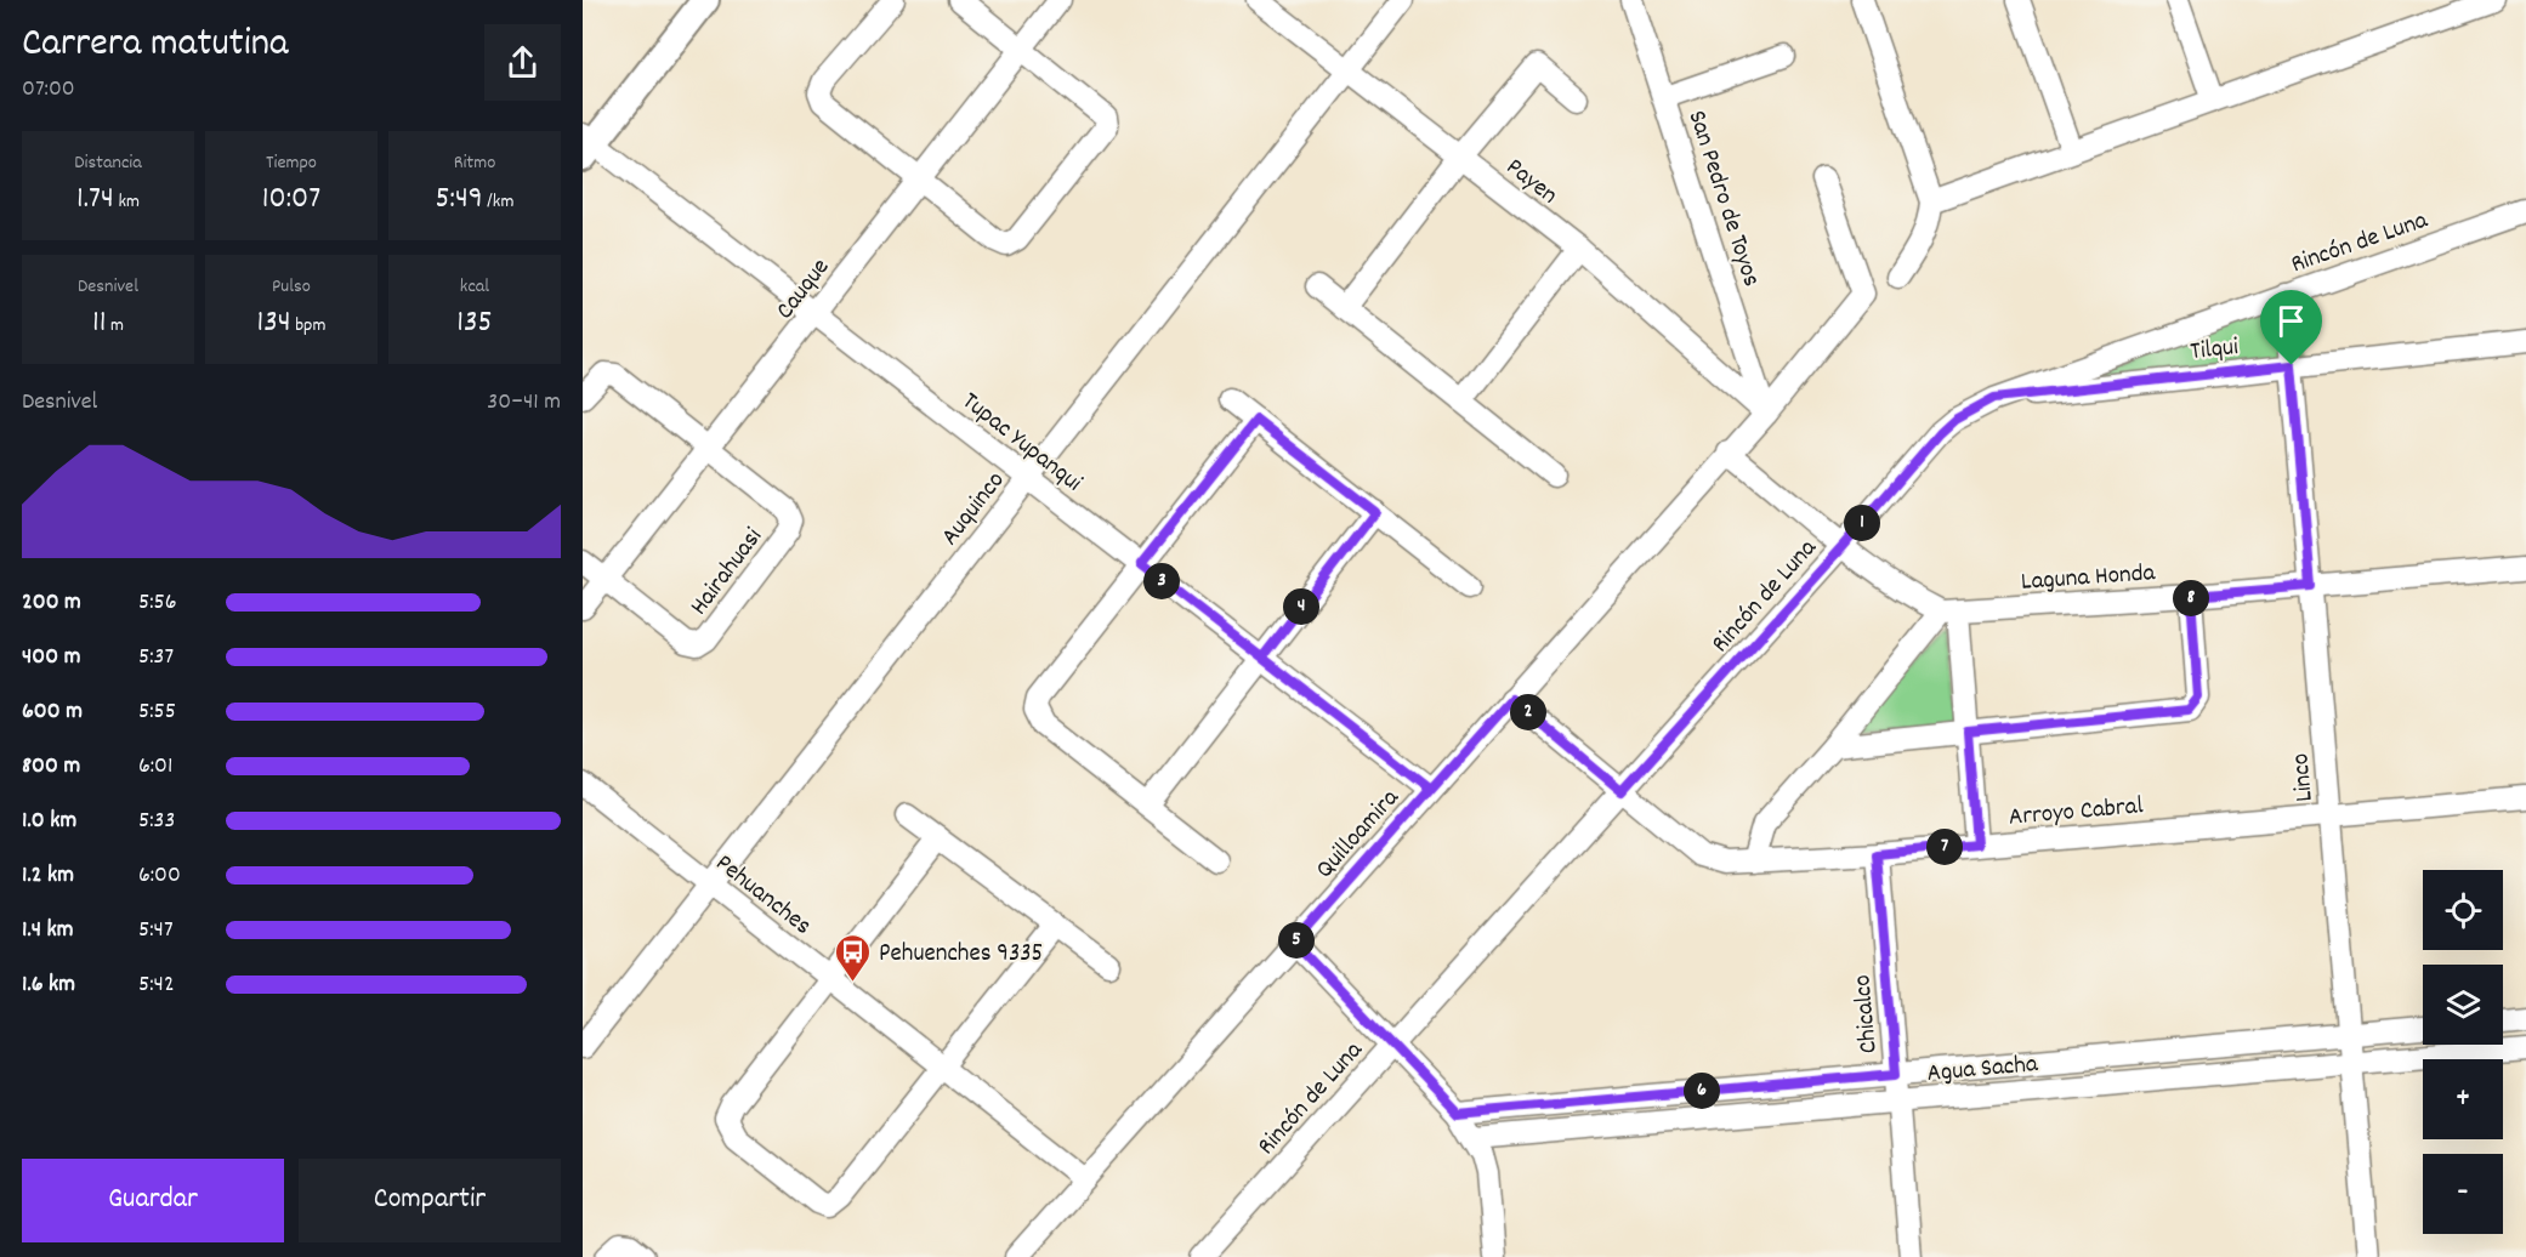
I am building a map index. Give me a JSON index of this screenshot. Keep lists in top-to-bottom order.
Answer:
{
  "streets": {
    "street": [
      "Payen",
      "San Pedro de Toyos",
      "Rincón de Luna",
      "Cauque",
      "Tilqui",
      "Tupac Yupanqui",
      "Auquinco",
      "Hairahuasi",
      "Laguna Honda",
      "Linco",
      "Arroyo Cabral",
      "Quilloamira",
      "Pehuanches",
      "Chicalco",
      "Agua Sacha"
    ]
  },
  "crossings": [
    ["Payen", "San Pedro de Toyos"],
    ["Payen", "Auquinco"],
    ["Payen", "Quilloamira"],
    ["San Pedro de Toyos", "Quilloamira"],
    ["Rincón de Luna", "Tilqui"],
    ["Rincón de Luna", "Linco"],
    ["Rincón de Luna", "Arroyo Cabral"],
    ["Cauque", "Tupac Yupanqui"],
    ["Cauque", "Hairahuasi"],
    ["Tilqui", "Linco"],
    ["Tupac Yupanqui", "Auquinco"],
    ["Tupac Yupanqui", "Quilloamira"],
    ["Auquinco", "Pehuanches"],
    ["Laguna Honda", "Linco"],
    ["Linco", "Arroyo Cabral"],
    ["Linco", "Agua Sacha"],
    ["Arroyo Cabral", "Quilloamira"],
    ["Arroyo Cabral", "Chicalco"],
    ["Quilloamira", "Pehuanches"],
    ["Chicalco", "Agua Sacha"]
  ],
  "places": {
    "bus stop": ["Pehuenches 9335"]
  },
  "page": {
    "heading": ["Carrera matutina", "07:00"],
    "stats": [
      ["Distancia", "1.74 km"],
      ["Tiempo", "10:07"],
      ["Ritmo", "5:49 /km"],
      ["Desnivel", "11 m"],
      ["Pulso", "134 bpm"],
      ["kcal", "135"]
    ],
    "chart": ["Desnivel", "30–41 m"],
    "pins": [
      "1",
      "3",
      "8",
      "4",
      "2",
      "7",
      "5",
      "6"
    ],
    "list": [
      {
        "name": "200 m",
        "note": "5:56"
      },
      {
        "name": "400 m",
        "note": "5:37"
      },
      {
        "name": "600 m",
        "note": "5:55"
      },
      {
        "name": "800 m",
        "note": "6:01"
      },
      {
        "name": "1.0 km",
        "note": "5:33"
      },
      {
        "name": "1.2 km",
        "note": "6:00"
      },
      {
        "name": "1.4 km",
        "note": "5:47"
      },
      {
        "name": "1.6 km",
        "note": "5:42"
      }
    ],
    "map_buttons": ["+", "−"],
    "buttons": ["Guardar", "Compartir"]
  }
}
